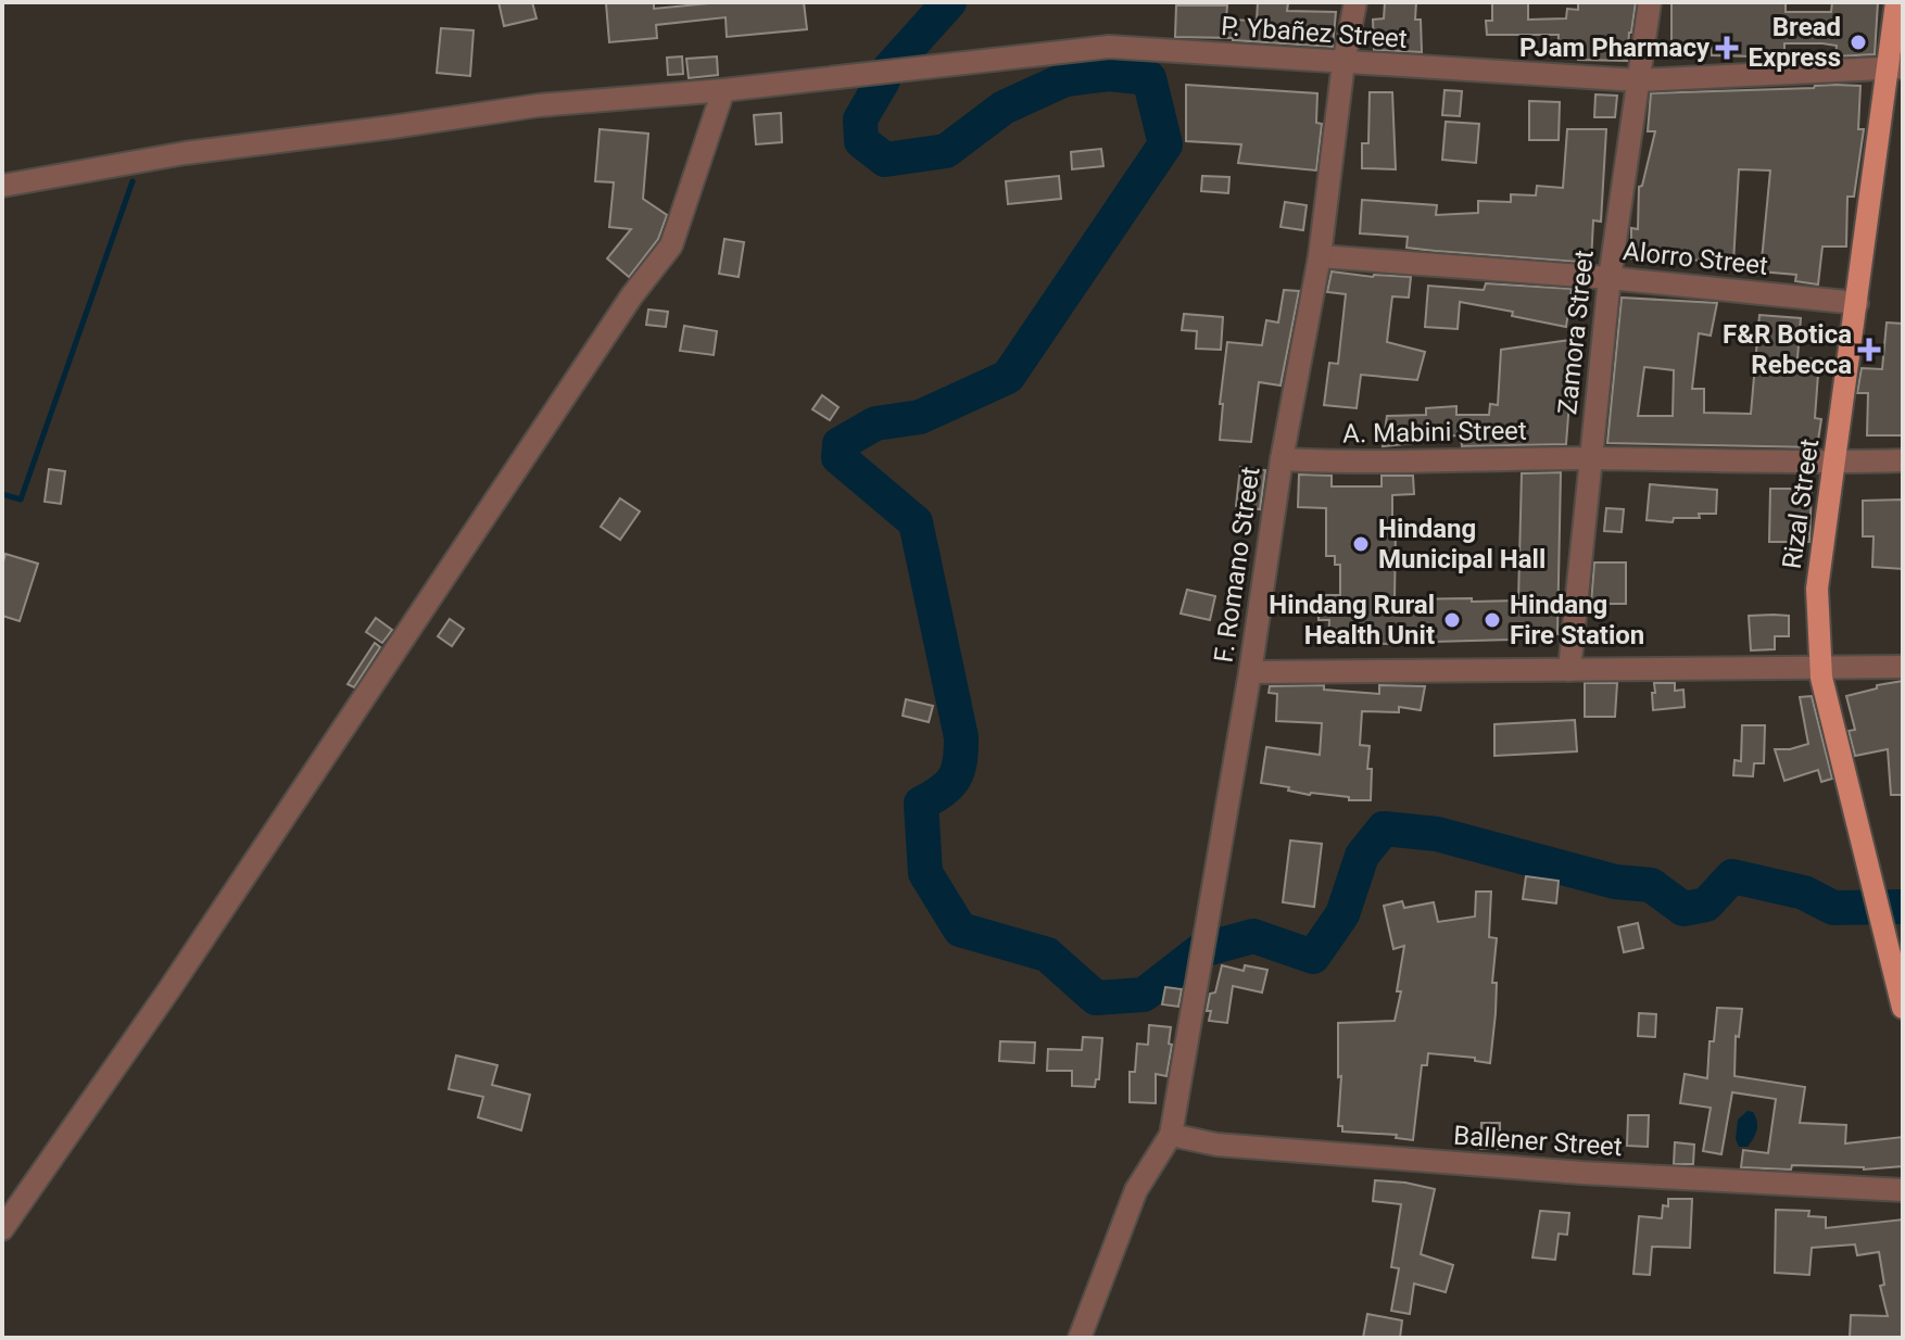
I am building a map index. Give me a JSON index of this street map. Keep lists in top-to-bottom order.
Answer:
{
  "streets": {
    "main road": ["Rizal Street"],
    "street": [
      "P. Ybañez Street",
      "Alorro Street",
      "Zamora Street",
      "A. Mabini Street",
      "F. Romano Street",
      "Ballener Street"
    ]
  },
  "crossings": [
    ["P. Ybañez Street", "Zamora Street"],
    ["P. Ybañez Street", "Rizal Street"],
    ["P. Ybañez Street", "F. Romano Street"],
    ["Alorro Street", "Zamora Street"],
    ["Alorro Street", "Rizal Street"],
    ["Alorro Street", "F. Romano Street"],
    ["Zamora Street", "A. Mabini Street"],
    ["A. Mabini Street", "Rizal Street"],
    ["A. Mabini Street", "F. Romano Street"],
    ["F. Romano Street", "Ballener Street"]
  ],
  "places": {
    "other": [
      "Bread Express",
      "Hindang Municipal Hall",
      "Hindang Rural Health Unit",
      "Hindang Fire Station"
    ],
    "health": ["PJam Pharmacy", "F&R Botica Rebecca"]
  }
}
